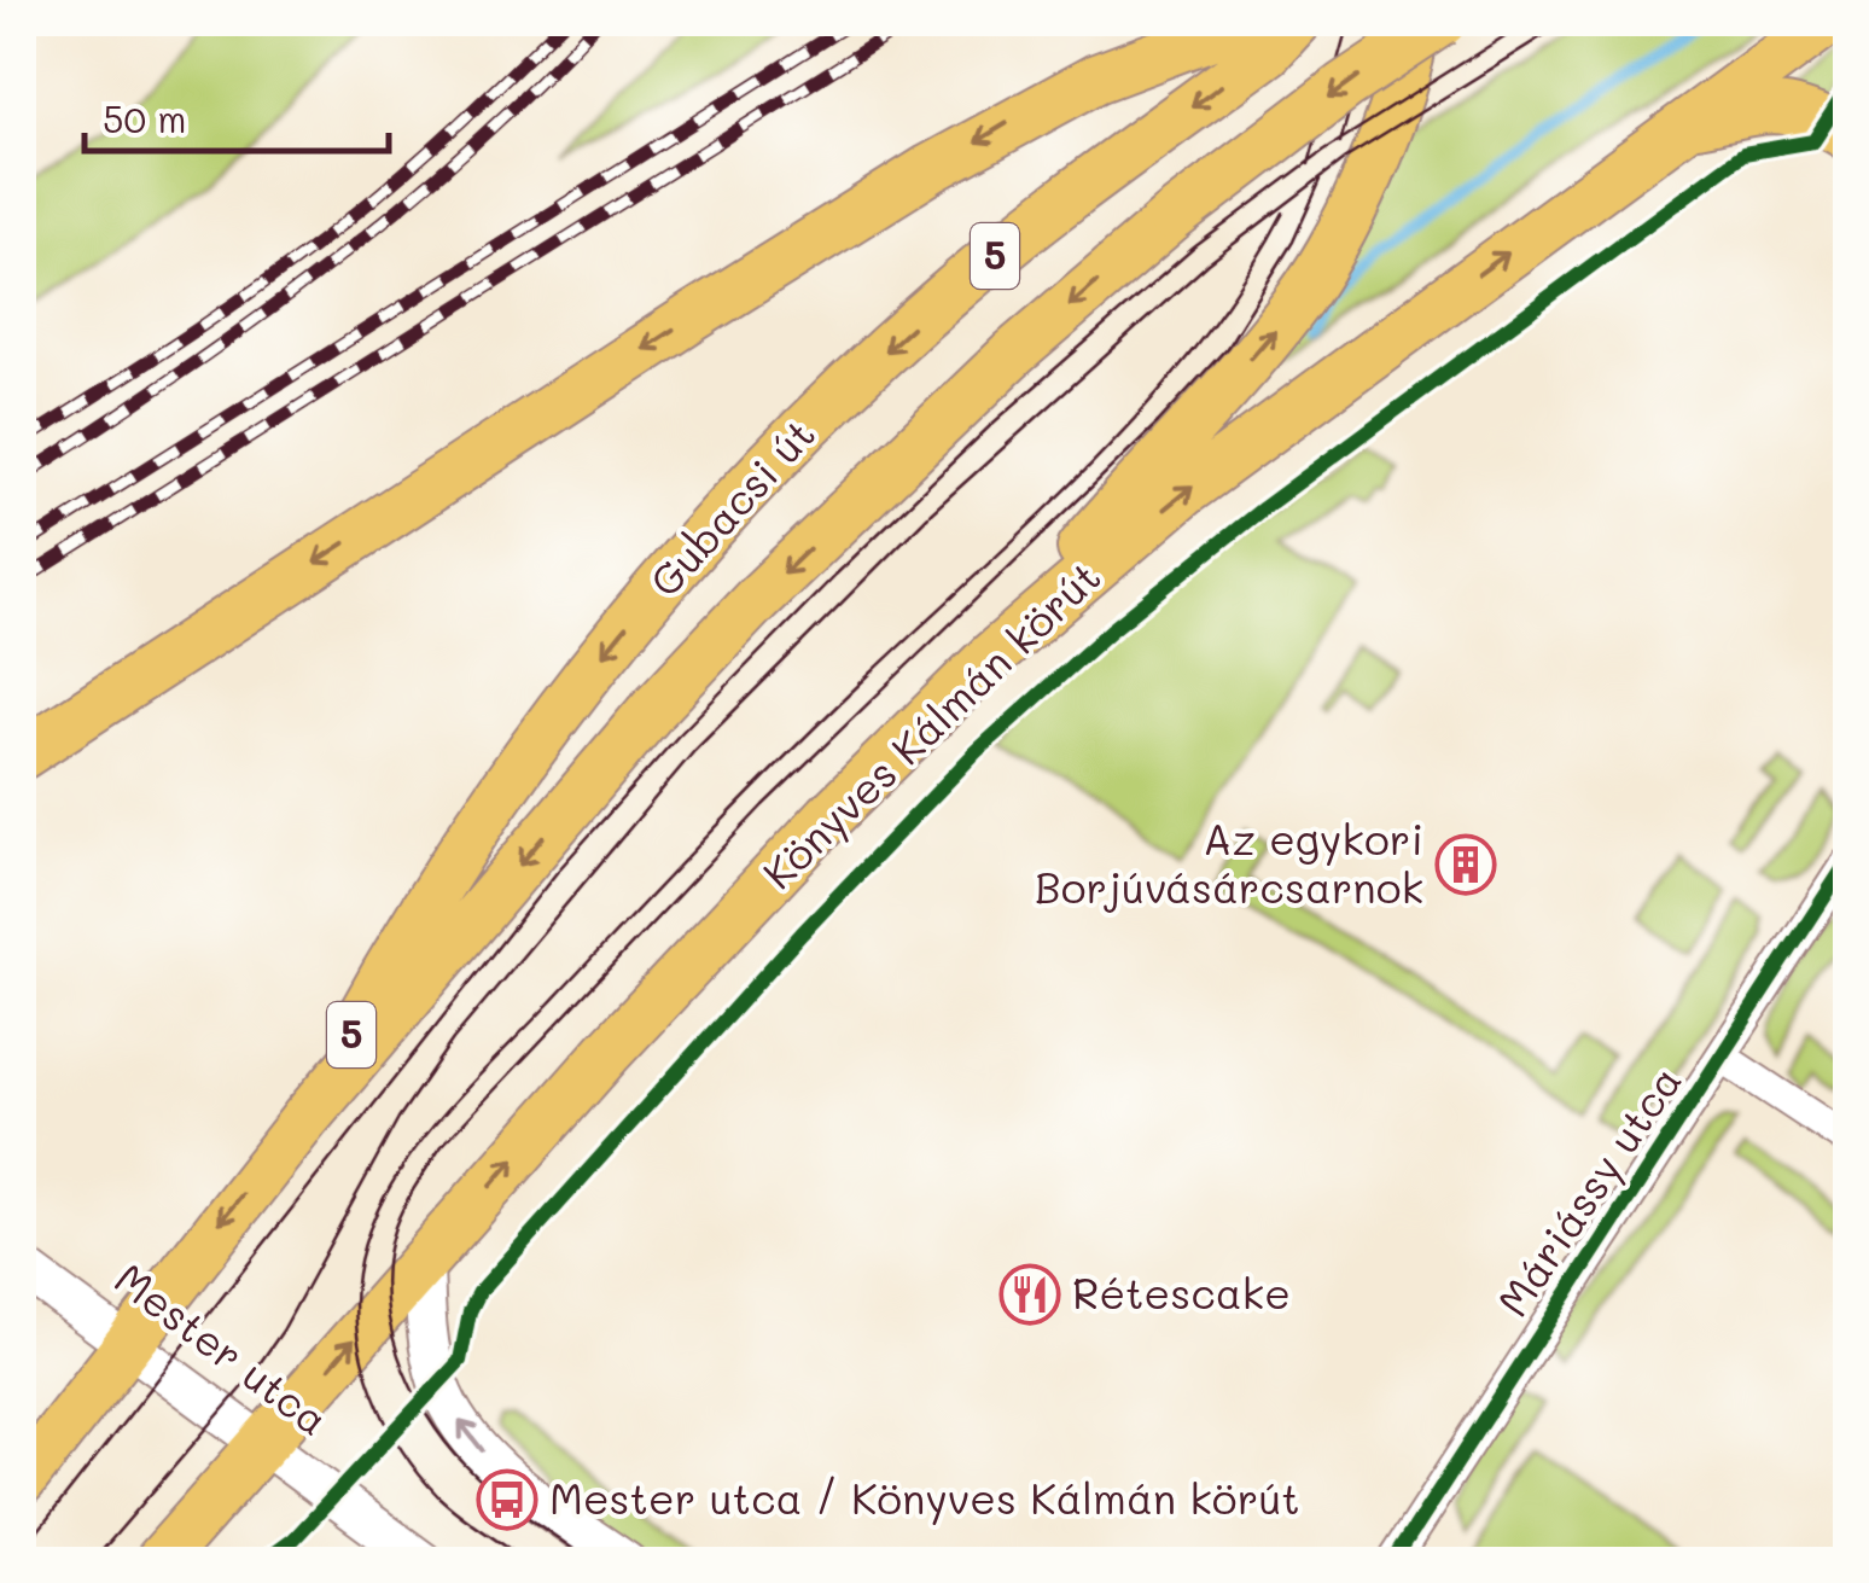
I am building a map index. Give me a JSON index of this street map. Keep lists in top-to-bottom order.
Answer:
{
  "streets": {
    "main road": ["5", "Gubacsi út", "Könyves Kálmán körút"],
    "street": ["Máriássy utca", "Mester utca"]
  },
  "crossings": [
    ["Könyves Kálmán körút", "Mester utca"]
  ],
  "places": {
    "building": ["Az egykori Borjúvásárcsarnok"],
    "restaurant": ["Rétescake"],
    "bus stop": ["Mester utca / Könyves Kálmán körút"]
  },
  "scale_bar": "50 m"
}
